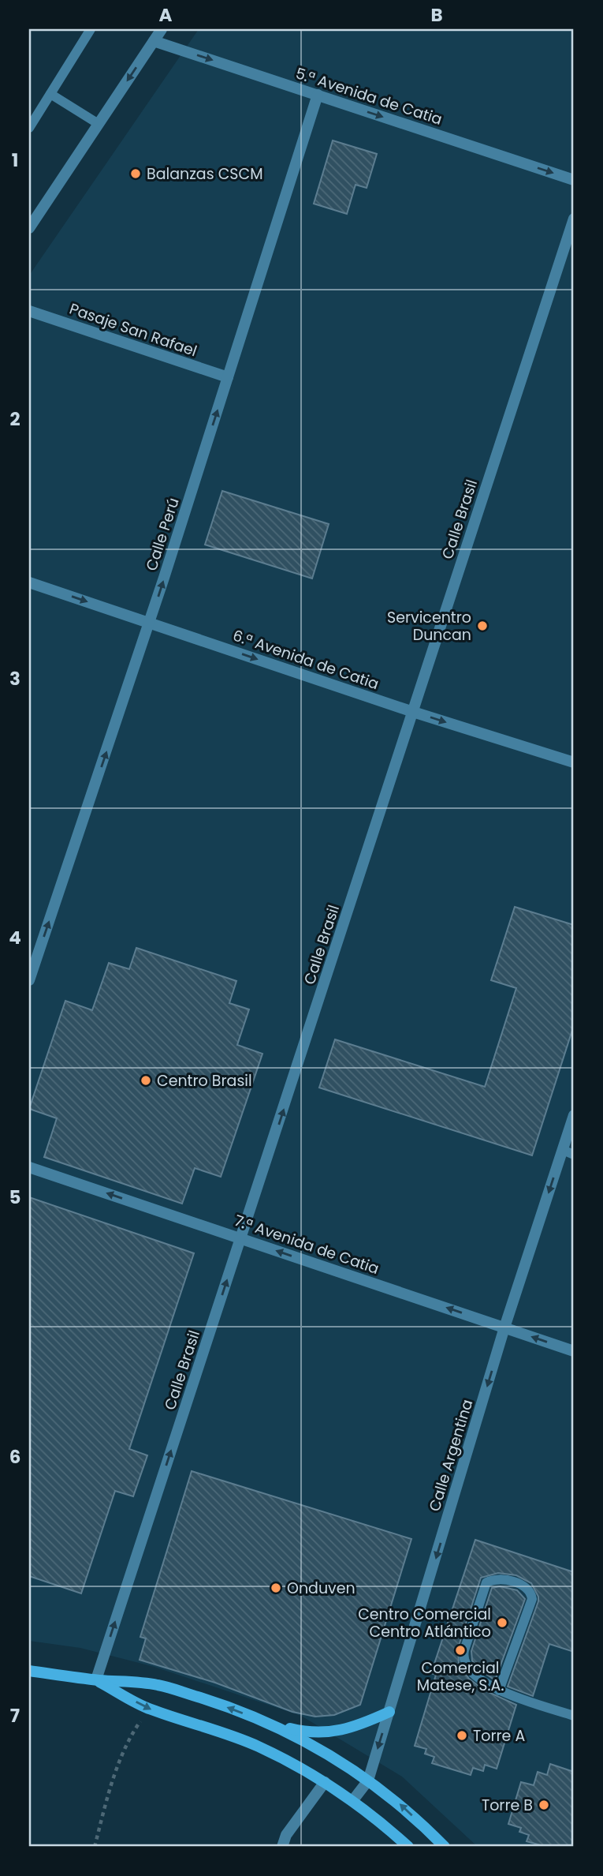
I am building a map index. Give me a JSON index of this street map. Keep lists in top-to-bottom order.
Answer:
{
  "streets": {
    "street": [
      "5.ª Avenida de Catia",
      "Pasaje San Rafael",
      "Calle Brasil",
      "Calle Perú",
      "6.ª Avenida de Catia",
      "7.ª Avenida de Catia",
      "Calle Argentina"
    ]
  },
  "crossings": [
    ["5.ª Avenida de Catia", "Calle Perú"],
    ["Pasaje San Rafael", "Calle Perú"],
    ["Calle Brasil", "6.ª Avenida de Catia"],
    ["Calle Brasil", "7.ª Avenida de Catia"],
    ["Calle Perú", "6.ª Avenida de Catia"],
    ["7.ª Avenida de Catia", "Calle Argentina"]
  ],
  "one_way": [
    "5.ª Avenida de Catia",
    "Calle Brasil",
    "Calle Perú",
    "6.ª Avenida de Catia",
    "7.ª Avenida de Catia",
    "Calle Argentina"
  ],
  "places": [
    "Balanzas CSCM",
    "Servicentro Duncan",
    "Centro Brasil",
    "Onduven",
    "Centro Comercial Centro Atlántico",
    "Comercial Matese, S.A.",
    "Torre A",
    "Torre B"
  ],
  "grid": {
    "columns": ["A", "B"],
    "rows": [
      "1",
      "2",
      "3",
      "4",
      "5",
      "6",
      "7"
    ]
  }
}
